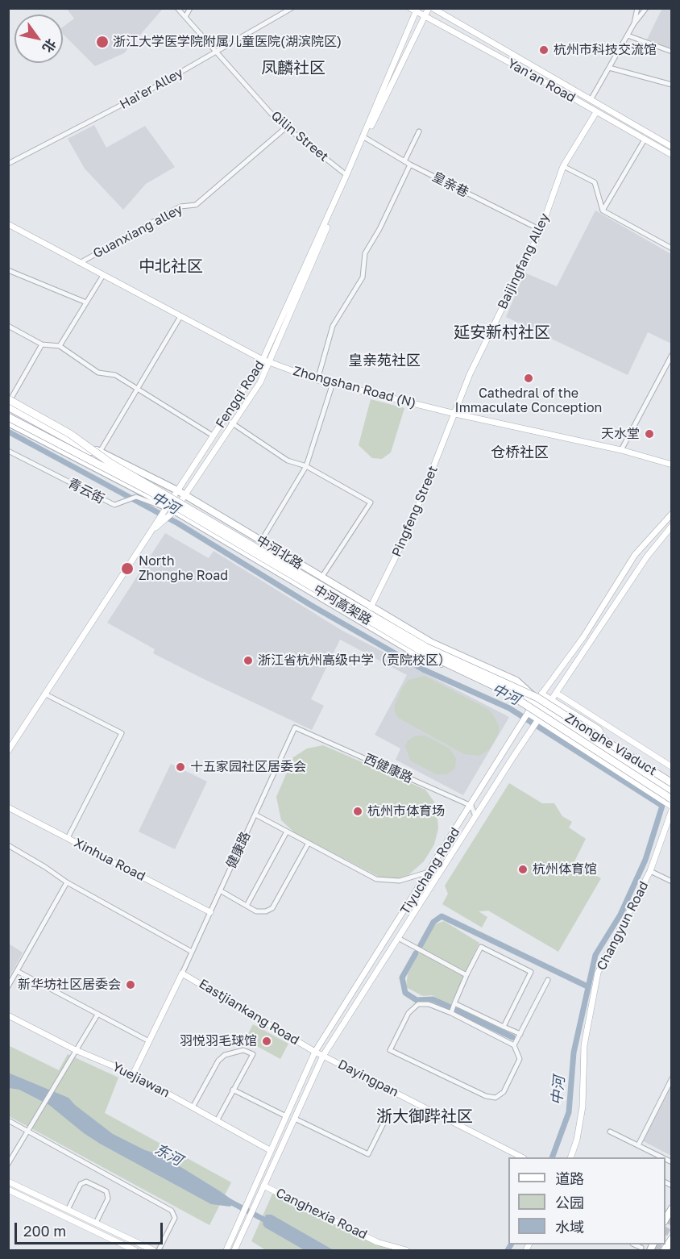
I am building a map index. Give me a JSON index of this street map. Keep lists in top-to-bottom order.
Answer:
{
  "streets": {
    "highway": ["中河高架路", "Zhonghe Viaduct"],
    "main road": [
      "Yan'an Road",
      "Baijingfang Alley",
      "Zhongshan Road (N)",
      "Fengqi Road",
      "Pingfeng Street",
      "中河北路",
      "Xinhua Road",
      "Tiyuchang Road",
      "Changyun Road",
      "Eastjiankang Road",
      "Dayingpan",
      "Yuejiawan",
      "Canghexia Road"
    ],
    "street": [
      "Hai'er Alley",
      "Qilin Street",
      "皇亲巷",
      "Guanxiang alley",
      "青云街",
      "西健康路",
      "健康路"
    ]
  },
  "crossings": [
    ["Yan'an Road", "Baijingfang Alley"],
    ["Yan'an Road", "Fengqi Road"],
    ["Hai'er Alley", "Qilin Street"],
    ["Qilin Street", "Guanxiang alley"],
    ["Qilin Street", "Fengqi Road"],
    ["皇亲巷", "Baijingfang Alley"],
    ["皇亲巷", "Fengqi Road"],
    ["Guanxiang alley", "Zhongshan Road (N)"],
    ["Baijingfang Alley", "Zhongshan Road (N)"],
    ["Baijingfang Alley", "Pingfeng Street"],
    ["Zhongshan Road (N)", "Fengqi Road"],
    ["Zhongshan Road (N)", "Pingfeng Street"],
    ["Fengqi Road", "青云街"],
    ["Fengqi Road", "中河北路"],
    ["青云街", "中河北路"],
    ["Pingfeng Street", "中河北路"],
    ["中河北路", "中河高架路"],
    ["中河北路", "Zhonghe Viaduct"],
    ["中河北路", "Tiyuchang Road"],
    ["中河高架路", "Zhonghe Viaduct"],
    ["中河高架路", "Tiyuchang Road"],
    ["Zhonghe Viaduct", "Tiyuchang Road"],
    ["西健康路", "健康路"],
    ["西健康路", "Tiyuchang Road"],
    ["健康路", "Xinhua Road"],
    ["健康路", "Eastjiankang Road"],
    ["Tiyuchang Road", "Eastjiankang Road"],
    ["Tiyuchang Road", "Dayingpan"],
    ["Tiyuchang Road", "Yuejiawan"],
    ["Tiyuchang Road", "Canghexia Road"],
    ["Eastjiankang Road", "Dayingpan"]
  ],
  "districts": [
    "凤麟社区",
    "中北社区",
    "延安新村社区",
    "皇亲苑社区",
    "仓桥社区",
    "浙大御跸社区"
  ],
  "water": ["中河", "东河"],
  "places": [
    "浙江大学医学院附属儿童医院(湖滨院区)",
    "杭州市科技交流馆",
    "Cathedral of the Immaculate Conception",
    "天水堂",
    "North Zhonghe Road",
    "浙江省杭州高级中学（贡院校区）",
    "十五家园社区居委会",
    "杭州市体育场",
    "杭州体育馆",
    "新华坊社区居委会",
    "羽悦羽毛球馆"
  ],
  "legend": ["道路", "公园", "水域"],
  "scale_bar": "200 m",
  "north": "bottom right"
}
